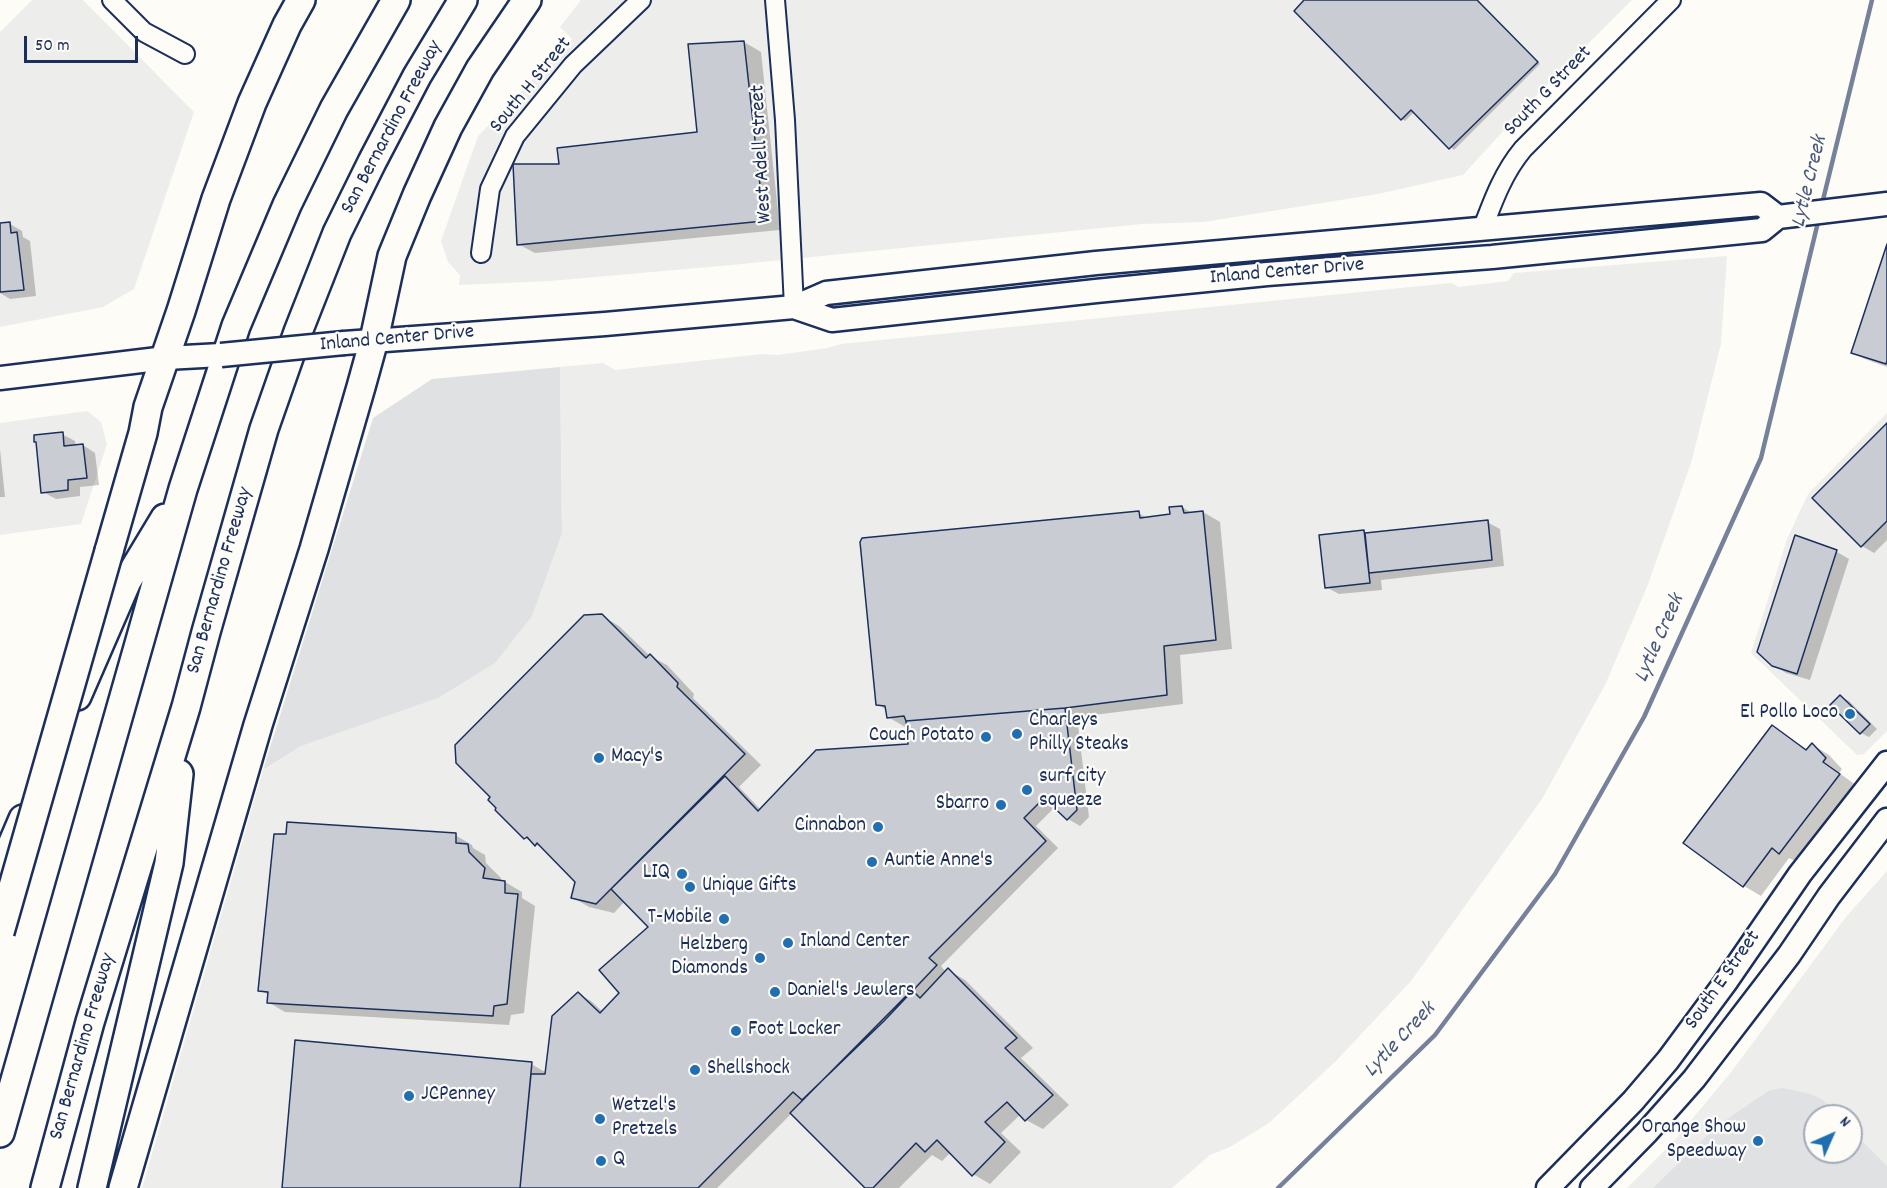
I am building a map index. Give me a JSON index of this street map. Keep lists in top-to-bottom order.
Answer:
{
  "streets": {
    "highway": ["San Bernardino Freeway"],
    "main road": ["Inland Center Drive", "South E Street"],
    "street": ["South H Street", "South G Street", "West Adell Street"]
  },
  "crossings": [
    ["South G Street", "Inland Center Drive"],
    ["West Adell Street", "Inland Center Drive"]
  ],
  "water": ["Lytle Creek"],
  "places": [
    "El Pollo Loco",
    "Charleys Philly Steaks",
    "Couch Potato",
    "Macy's",
    "surf city squeeze",
    "Sbarro",
    "Cinnabon",
    "Auntie Anne's",
    "LIQ",
    "Unique Gifts",
    "T-Mobile",
    "Inland Center",
    "Helzberg Diamonds",
    "Daniel's Jewlers",
    "Foot Locker",
    "Shellshock",
    "JCPenney",
    "Wetzel's Pretzels",
    "Orange Show Speedway",
    "Q"
  ],
  "scale_bar": "50 m",
  "north": "top right"
}
